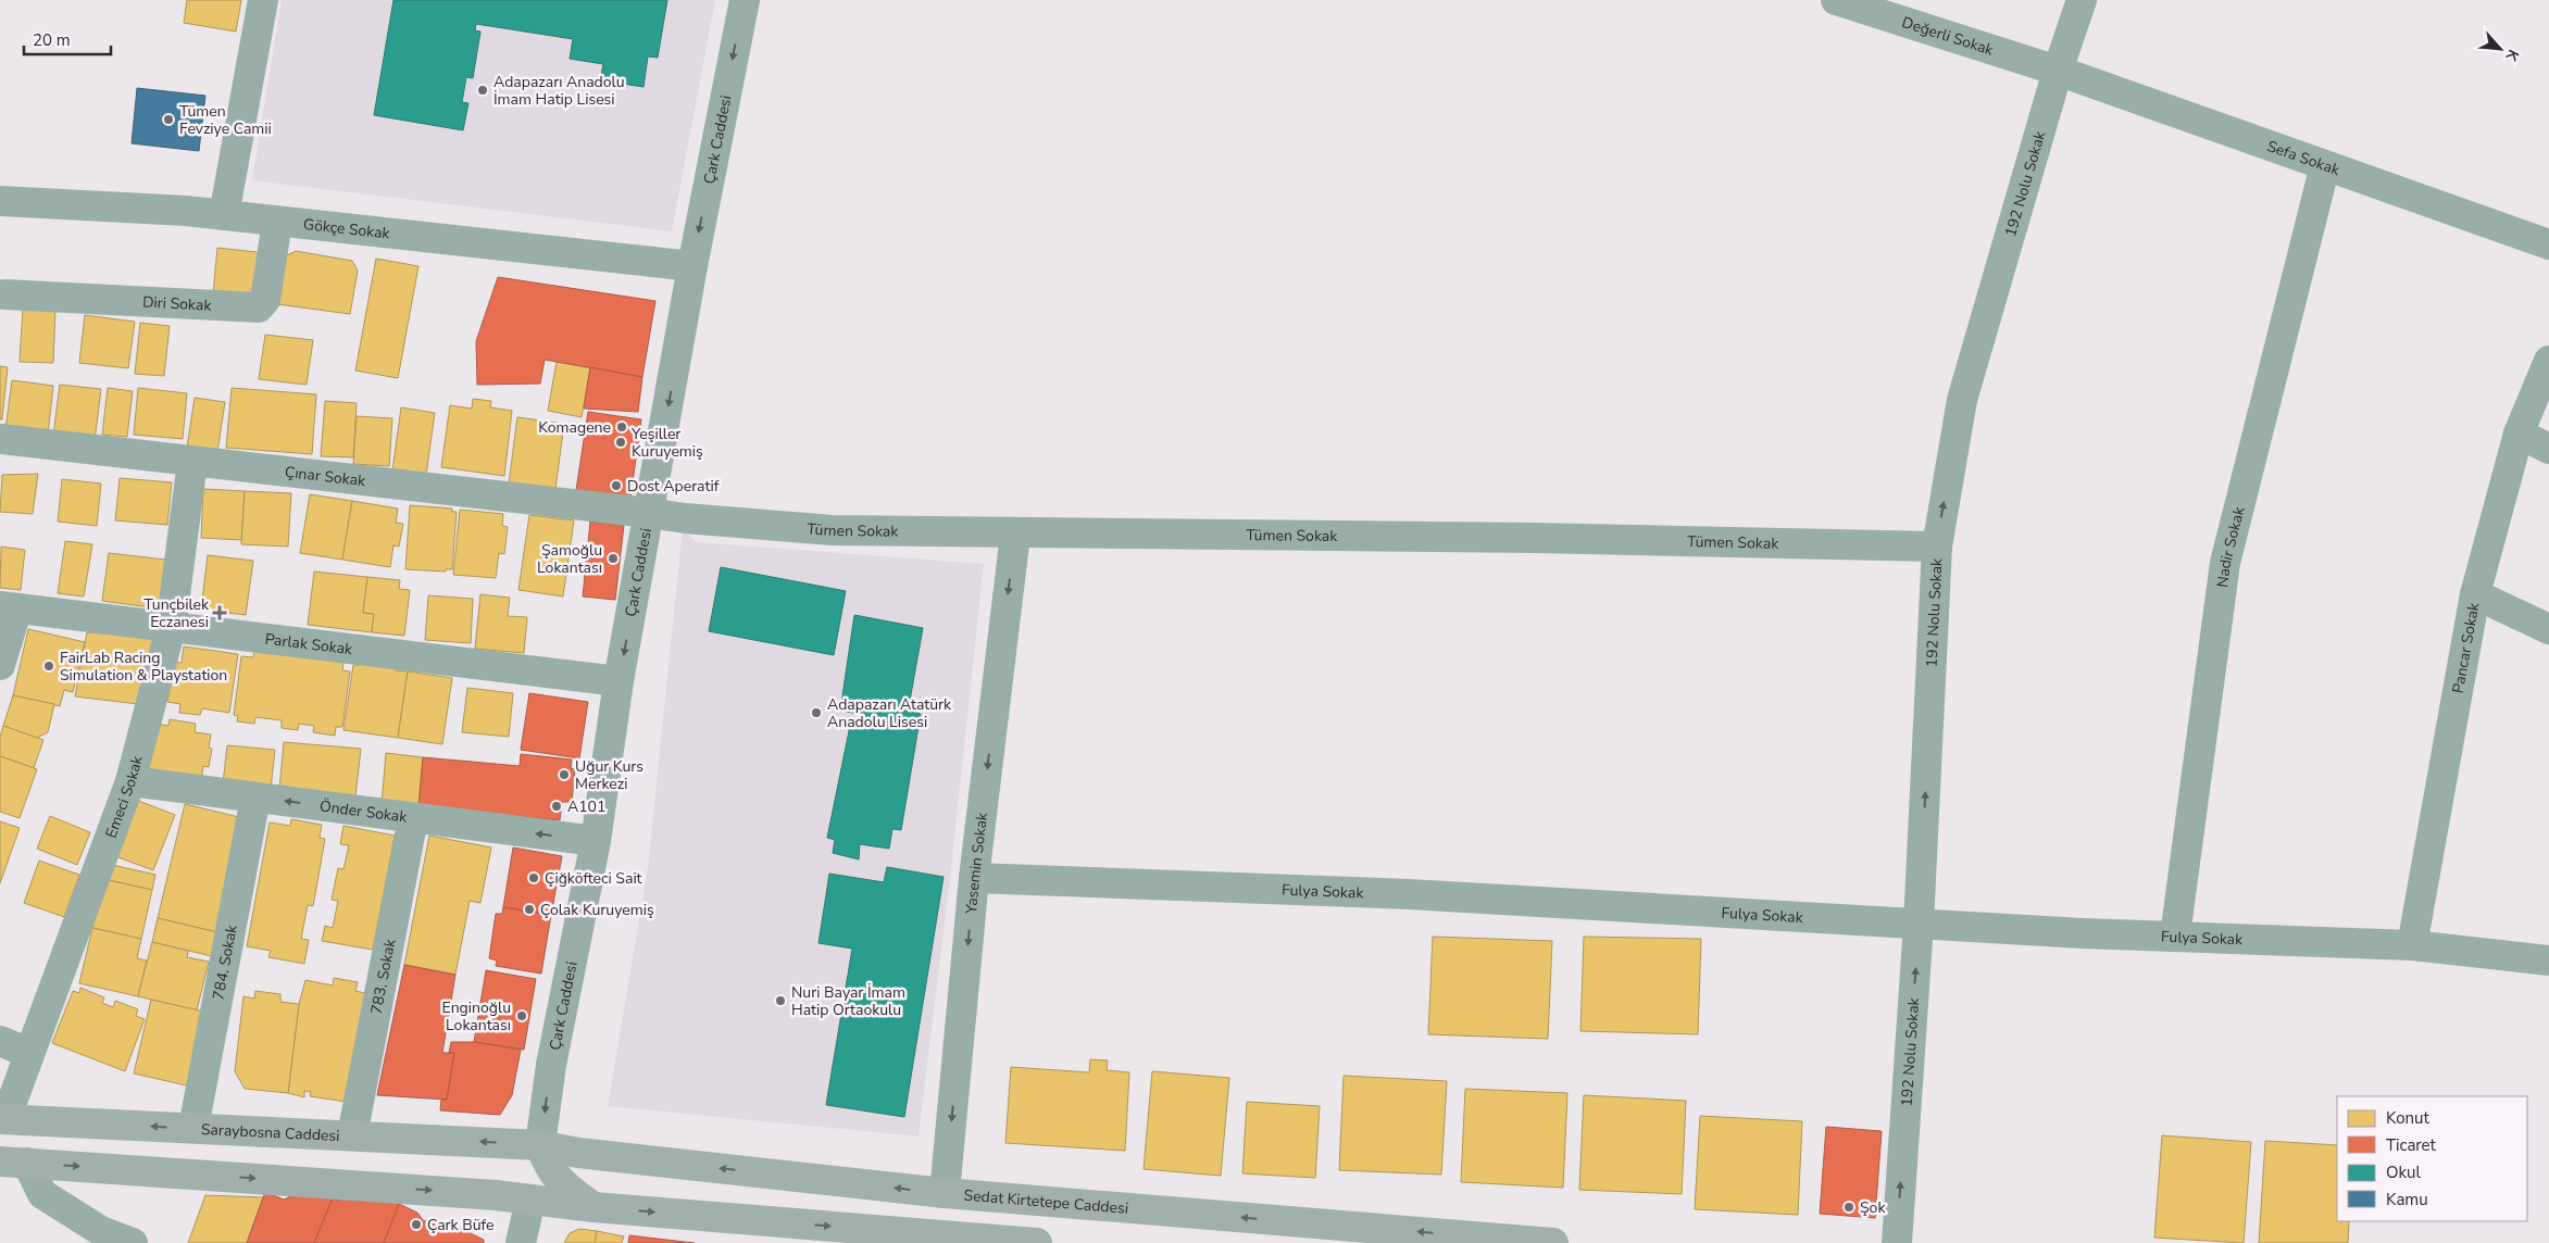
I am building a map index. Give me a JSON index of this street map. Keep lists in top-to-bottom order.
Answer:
{
  "streets": {
    "main road": ["Saraybosna Caddesi", "Sedat Kirtetepe Caddesi"],
    "street": [
      "Değerli Sokak",
      "Çark Caddesi",
      "Sefa Sokak",
      "192 Nolu Sokak",
      "Gökçe Sokak",
      "Diri Sokak",
      "Çınar Sokak",
      "Tümen Sokak",
      "Nadir Sokak",
      "Parlak Sokak",
      "Pancar Sokak",
      "Emeci Sokak",
      "Önder Sokak",
      "Yasemin Sokak",
      "Fulya Sokak",
      "784. Sokak",
      "783. Sokak"
    ]
  },
  "crossings": [
    ["Değerli Sokak", "Sefa Sokak"],
    ["Değerli Sokak", "192 Nolu Sokak"],
    ["Çark Caddesi", "Gökçe Sokak"],
    ["Çark Caddesi", "Çınar Sokak"],
    ["Çark Caddesi", "Tümen Sokak"],
    ["Çark Caddesi", "Parlak Sokak"],
    ["Çark Caddesi", "Önder Sokak"],
    ["Çark Caddesi", "Saraybosna Caddesi"],
    ["Çark Caddesi", "Sedat Kirtetepe Caddesi"],
    ["Sefa Sokak", "192 Nolu Sokak"],
    ["Sefa Sokak", "Nadir Sokak"],
    ["192 Nolu Sokak", "Tümen Sokak"],
    ["192 Nolu Sokak", "Fulya Sokak"],
    ["Gökçe Sokak", "Diri Sokak"],
    ["Çınar Sokak", "Tümen Sokak"],
    ["Çınar Sokak", "Emeci Sokak"],
    ["Tümen Sokak", "Yasemin Sokak"],
    ["Nadir Sokak", "Fulya Sokak"],
    ["Parlak Sokak", "Emeci Sokak"],
    ["Pancar Sokak", "Fulya Sokak"],
    ["Emeci Sokak", "Önder Sokak"],
    ["Emeci Sokak", "Saraybosna Caddesi"],
    ["Önder Sokak", "784. Sokak"],
    ["Önder Sokak", "783. Sokak"],
    ["Yasemin Sokak", "Fulya Sokak"],
    ["Yasemin Sokak", "Sedat Kirtetepe Caddesi"],
    ["784. Sokak", "Saraybosna Caddesi"],
    ["783. Sokak", "Saraybosna Caddesi"],
    ["Saraybosna Caddesi", "Sedat Kirtetepe Caddesi"]
  ],
  "one_way": [
    "Çark Caddesi",
    "192 Nolu Sokak",
    "Önder Sokak",
    "Yasemin Sokak"
  ],
  "places": {
    "other": [
      "Adapazarı Anadolu İmam Hatip Lisesi",
      "Tümen Fevziye Camii",
      "Komagene",
      "Yeşiller Kuruyemiş",
      "Dost Aperatif",
      "Şamoğlu Lokantası",
      "FairLab Racing Simulation & Playstation",
      "Adapazarı Atatürk Anadolu Lisesi",
      "Uğur Kurs Merkezi",
      "A101",
      "Çiğköfteci Sait",
      "Çolak Kuruyemiş",
      "Nuri Bayar İmam Hatip Ortaokulu",
      "Enginoğlu Lokantası",
      "Şok",
      "Çark Büfe"
    ],
    "health": ["Tunçbilek Eczanesi"]
  },
  "legend": [
    "Konut",
    "Ticaret",
    "Okul",
    "Kamu"
  ],
  "scale_bar": "20 m",
  "north": "bottom right"
}
